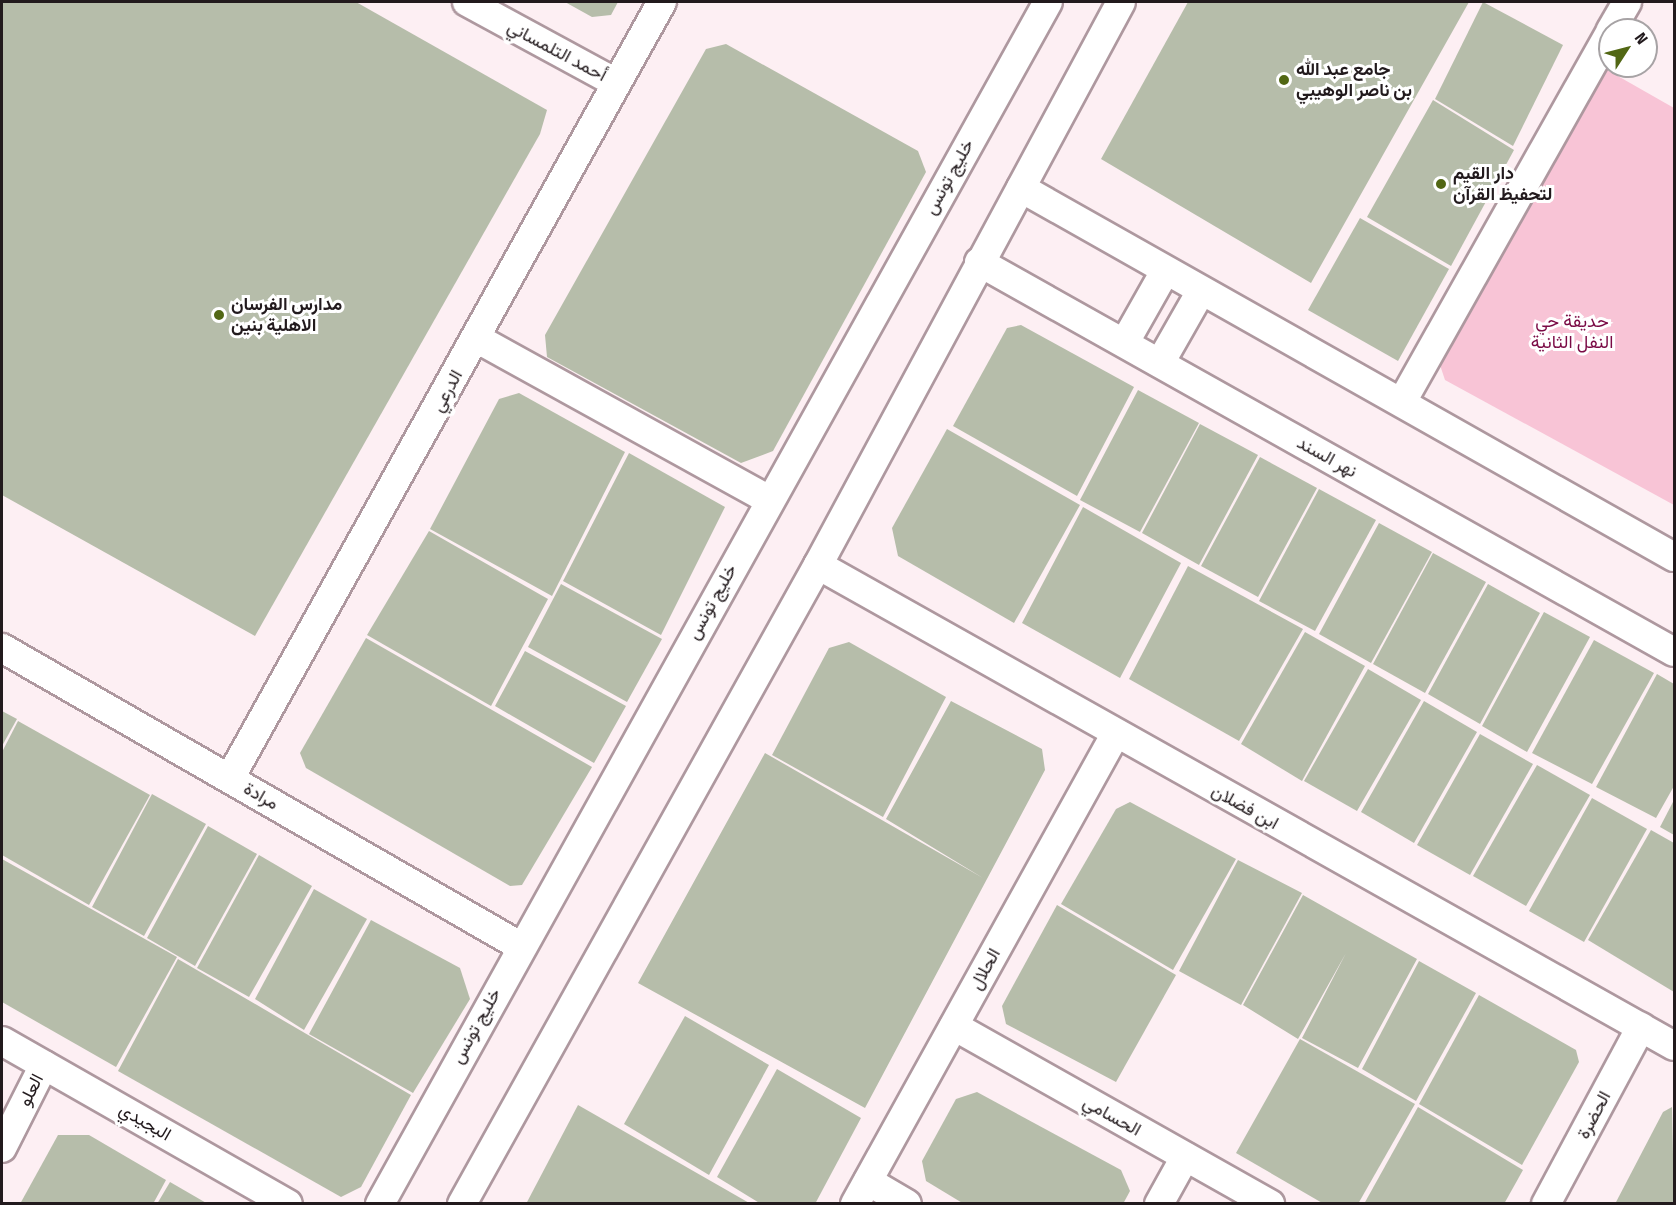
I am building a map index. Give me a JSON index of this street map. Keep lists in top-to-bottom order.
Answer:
{
  "streets": {
    "street": [
      "أحمد التلمساني",
      "خليج تونس",
      "الدرعي",
      "نهر السند",
      "مرادة",
      "ابن فضلان",
      "الحلال",
      "العلو",
      "الحضرة",
      "الحسامي",
      "البجيدي"
    ]
  },
  "crossings": [
    ["أحمد التلمساني", "الدرعي"],
    ["خليج تونس", "مرادة"],
    ["الدرعي", "مرادة"],
    ["ابن فضلان", "الحلال"],
    ["ابن فضلان", "الحضرة"],
    ["الحلال", "الحسامي"],
    ["العلو", "البجيدي"]
  ],
  "parks": ["حديقة حي النفل الثانية"],
  "places": ["جامع عبد الله بن ناصر الوهيبي", "دار القيم لتحفيظ القرآن", "مدارس الفرسان الاهلية بنين"],
  "north": "top right"
}
